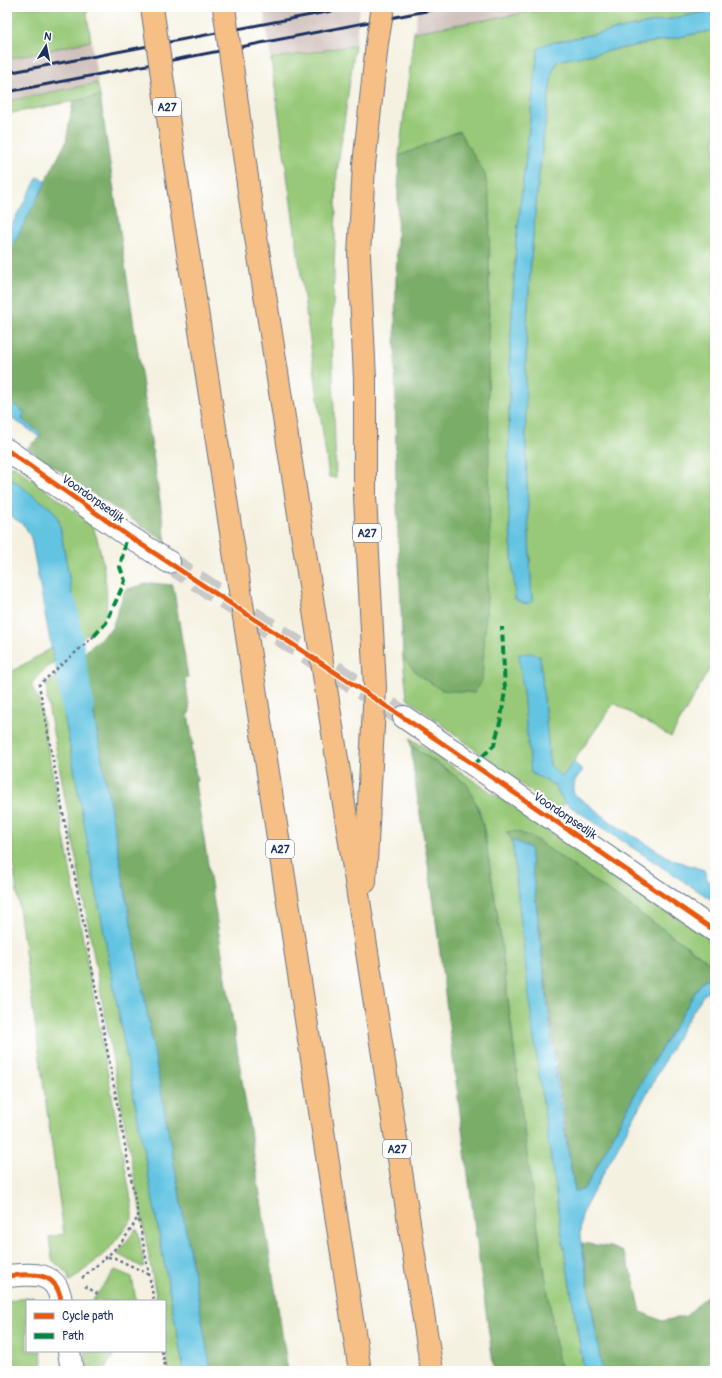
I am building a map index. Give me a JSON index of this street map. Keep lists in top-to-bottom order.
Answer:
{
  "streets": {
    "highway": ["A27"],
    "street": ["Voordorpsedijk"]
  },
  "legend": ["Cycle path", "Path"],
  "north": "top"
}
